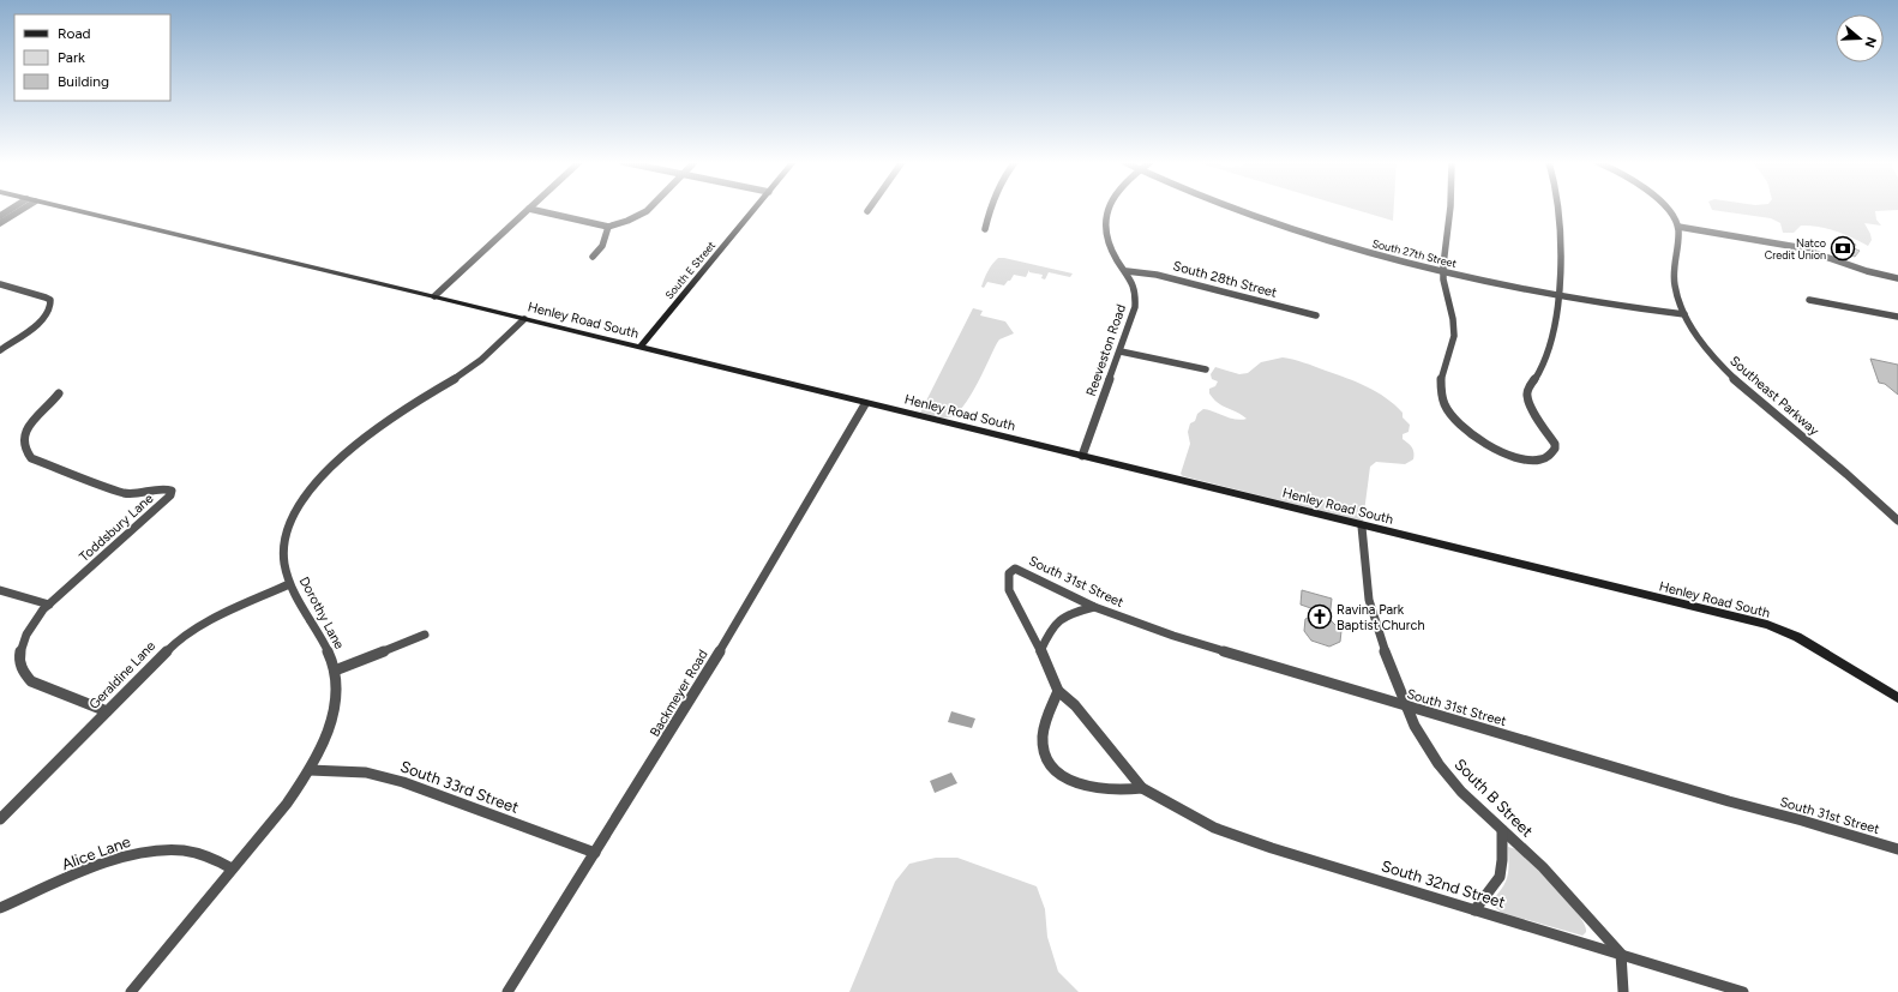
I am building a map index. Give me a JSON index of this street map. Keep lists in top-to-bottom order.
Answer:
{
  "streets": {
    "street": [
      "South 27th Street",
      "South E Street",
      "South 28th Street",
      "Henley Road South",
      "Reeveston Road",
      "Southeast Parkway",
      "Toddsbury Lane",
      "South 31st Street",
      "Dorothy Lane",
      "Geraldine Lane",
      "Backmeyer Road",
      "South 33rd Street",
      "South B Street",
      "Alice Lane",
      "South 32nd Street"
    ]
  },
  "crossings": [
    ["South 27th Street", "Southeast Parkway"],
    ["South E Street", "Henley Road South"],
    ["South 28th Street", "Reeveston Road"],
    ["Henley Road South", "Reeveston Road"],
    ["Henley Road South", "Dorothy Lane"],
    ["Henley Road South", "Backmeyer Road"],
    ["Henley Road South", "South B Street"],
    ["Toddsbury Lane", "Geraldine Lane"],
    ["South 31st Street", "South B Street"],
    ["South 31st Street", "South 32nd Street"],
    ["Dorothy Lane", "Geraldine Lane"],
    ["Dorothy Lane", "South 33rd Street"],
    ["Dorothy Lane", "Alice Lane"],
    ["Backmeyer Road", "South 33rd Street"],
    ["South B Street", "South 32nd Street"]
  ],
  "places": {
    "bank": ["Natco Credit Union"],
    "church": ["Ravina Park Baptist Church"]
  },
  "legend": ["Road", "Park", "Building"],
  "north": "right"
}
